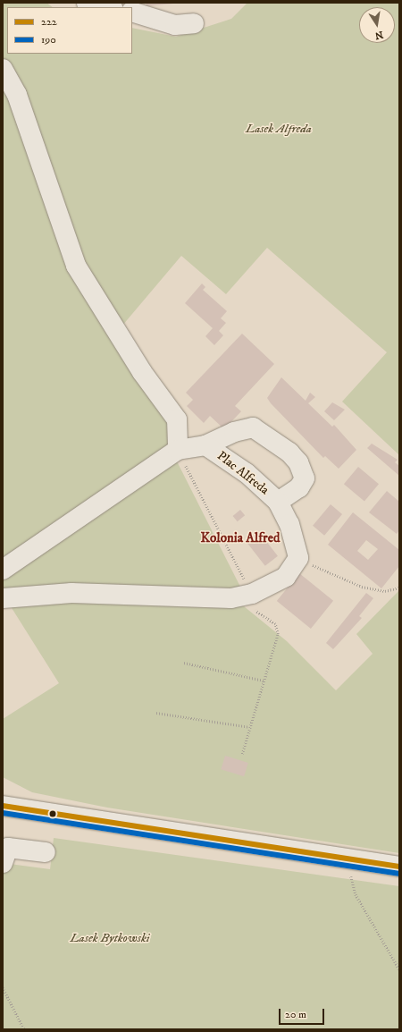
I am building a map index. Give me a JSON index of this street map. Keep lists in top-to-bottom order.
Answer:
{
  "streets": {
    "street": ["Plac Alfreda"]
  },
  "districts": ["Kolonia Alfred"],
  "parks": ["Lasek Alfreda", "Lasek Bytkowski"],
  "lines": ["transit line 222", "transit line 190"],
  "legend": ["222", "190"],
  "scale_bar": "20 m",
  "north": "bottom"
}
